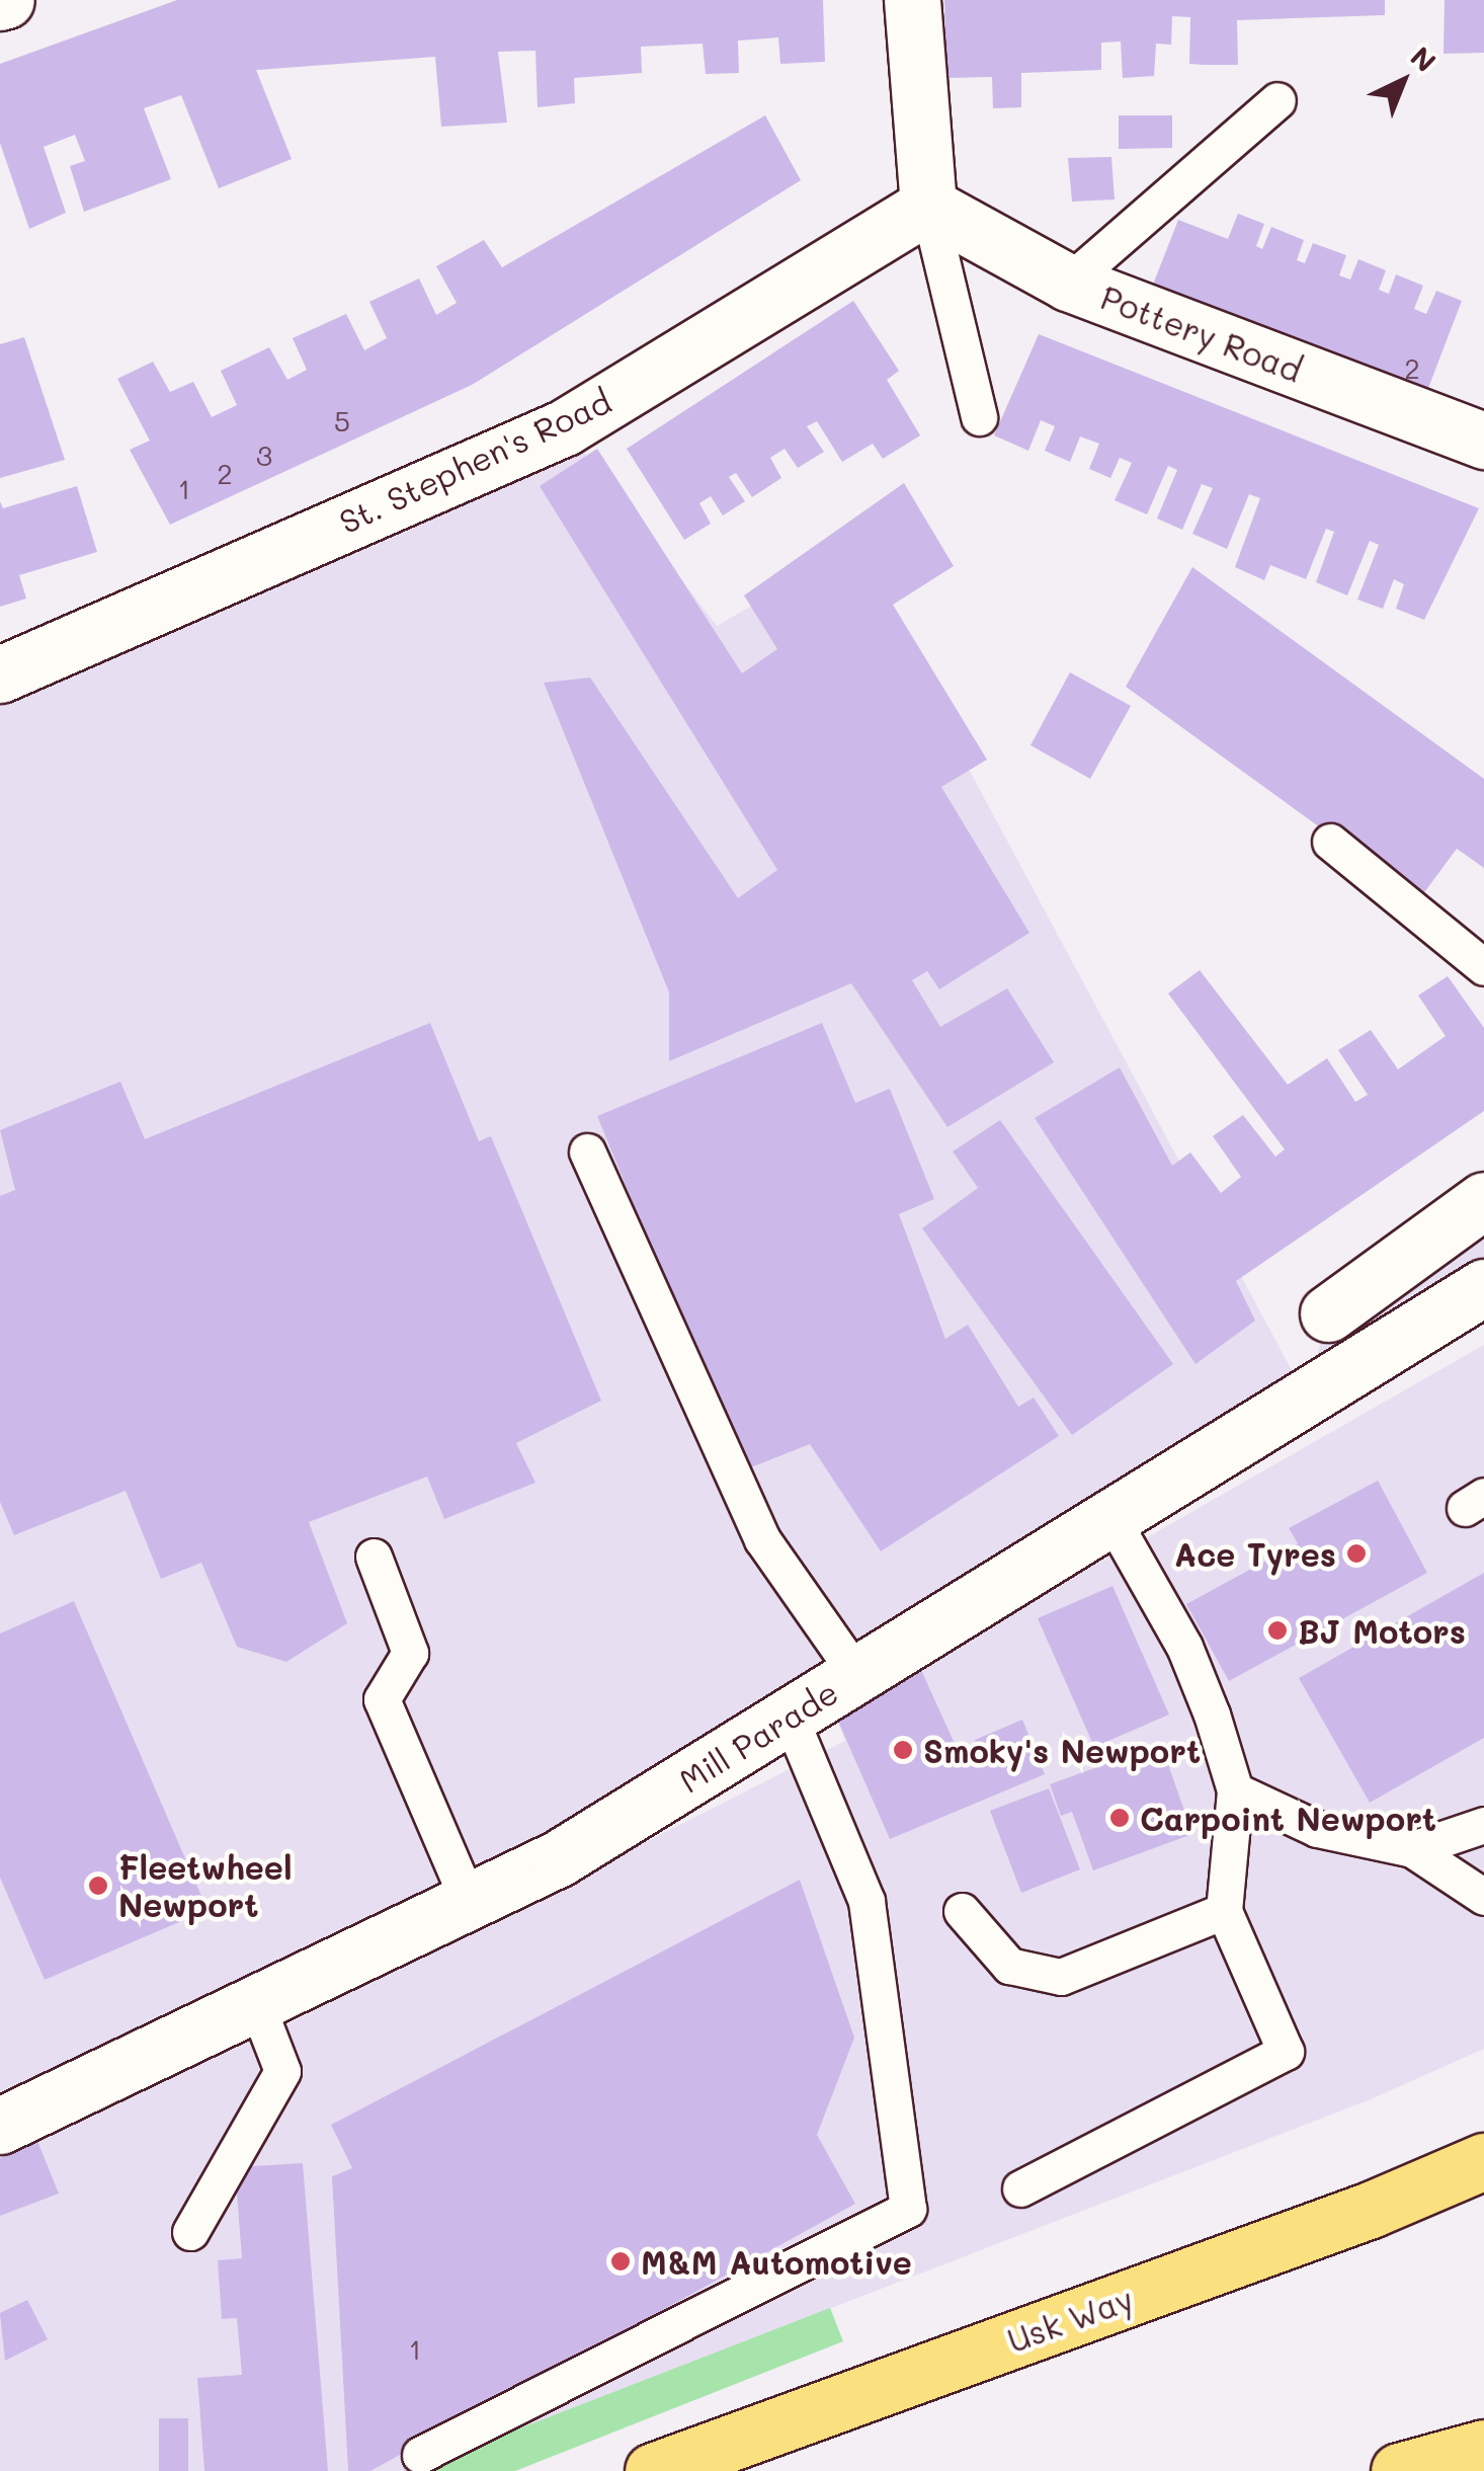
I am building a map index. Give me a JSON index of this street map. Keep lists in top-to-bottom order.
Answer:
{
  "streets": {
    "main road": ["Usk Way"],
    "street": ["Pottery Road", "St. Stephen's Road", "Mill Parade"]
  },
  "crossings": [
    ["Pottery Road", "St. Stephen's Road"]
  ],
  "places": [
    "Ace Tyres",
    "BJ Motors",
    "Smoky's Newport",
    "Carpoint Newport",
    "Fleetwheel Newport",
    "M&M Automotive"
  ],
  "house_numbers": [
    "2",
    "5",
    "3",
    "2",
    "1",
    "1"
  ],
  "north": "top right"
}
